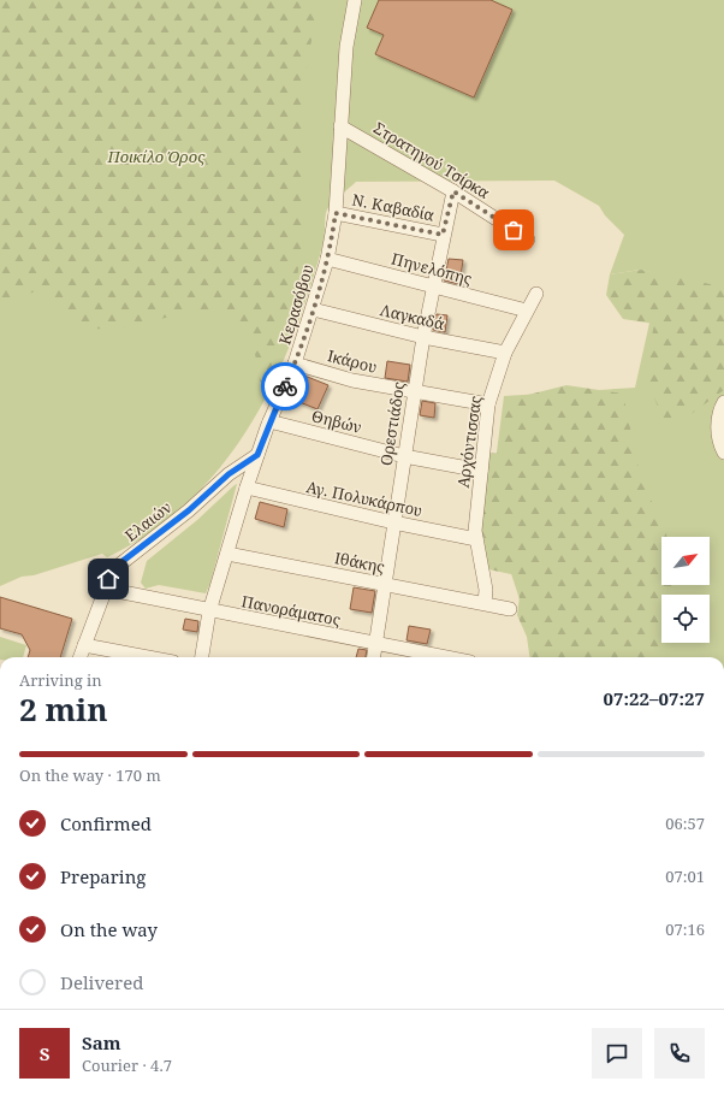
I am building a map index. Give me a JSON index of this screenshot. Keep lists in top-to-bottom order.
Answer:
{
  "streets": {
    "street": [
      "Στρατηγού Τσίρκα",
      "N. Καβαδία",
      "Πηνελόπης",
      "Κερασόβου",
      "Λαγκαδά",
      "Ικάρου",
      "Θηβών",
      "Ορεστιάδος",
      "Αρχόντισσας",
      "Αγ. Πολυκάρπου",
      "Ελαιών",
      "Ιθάκης",
      "Πανοράματος"
    ]
  },
  "crossings": [
    ["Στρατηγού Τσίρκα", "Κερασόβου"],
    ["Στρατηγού Τσίρκα", "Ορεστιάδος"],
    ["N. Καβαδία", "Κερασόβου"],
    ["N. Καβαδία", "Ορεστιάδος"],
    ["Πηνελόπης", "Κερασόβου"],
    ["Πηνελόπης", "Ορεστιάδος"],
    ["Πηνελόπης", "Αρχόντισσας"],
    ["Κερασόβου", "Λαγκαδά"],
    ["Κερασόβου", "Ικάρου"],
    ["Κερασόβου", "Θηβών"],
    ["Κερασόβου", "Αγ. Πολυκάρπου"],
    ["Κερασόβου", "Ελαιών"],
    ["Κερασόβου", "Ιθάκης"],
    ["Κερασόβου", "Πανοράματος"],
    ["Λαγκαδά", "Ορεστιάδος"],
    ["Λαγκαδά", "Αρχόντισσας"],
    ["Ικάρου", "Ορεστιάδος"],
    ["Ικάρου", "Αρχόντισσας"],
    ["Θηβών", "Ορεστιάδος"],
    ["Θηβών", "Αρχόντισσας"],
    ["Ορεστιάδος", "Αγ. Πολυκάρπου"],
    ["Ορεστιάδος", "Ιθάκης"],
    ["Ορεστιάδος", "Πανοράματος"],
    ["Αρχόντισσας", "Αγ. Πολυκάρπου"],
    ["Αρχόντισσας", "Ιθάκης"],
    ["Ελαιών", "Πανοράματος"]
  ],
  "parks": ["Ποικίλο Όρος"],
  "north": "top right",
  "page": {
    "heading": ["2 min", "Arriving in", "07:22–07:27"],
    "panel": ["Sam", "Courier · 4.7"],
    "bar": "On the way · 170 m",
    "list": [
      ["Confirmed", "06:57"],
      ["Preparing", "07:01"],
      ["On the way", "07:16"],
      "Delivered"
    ],
    "round": "S"
  }
}
